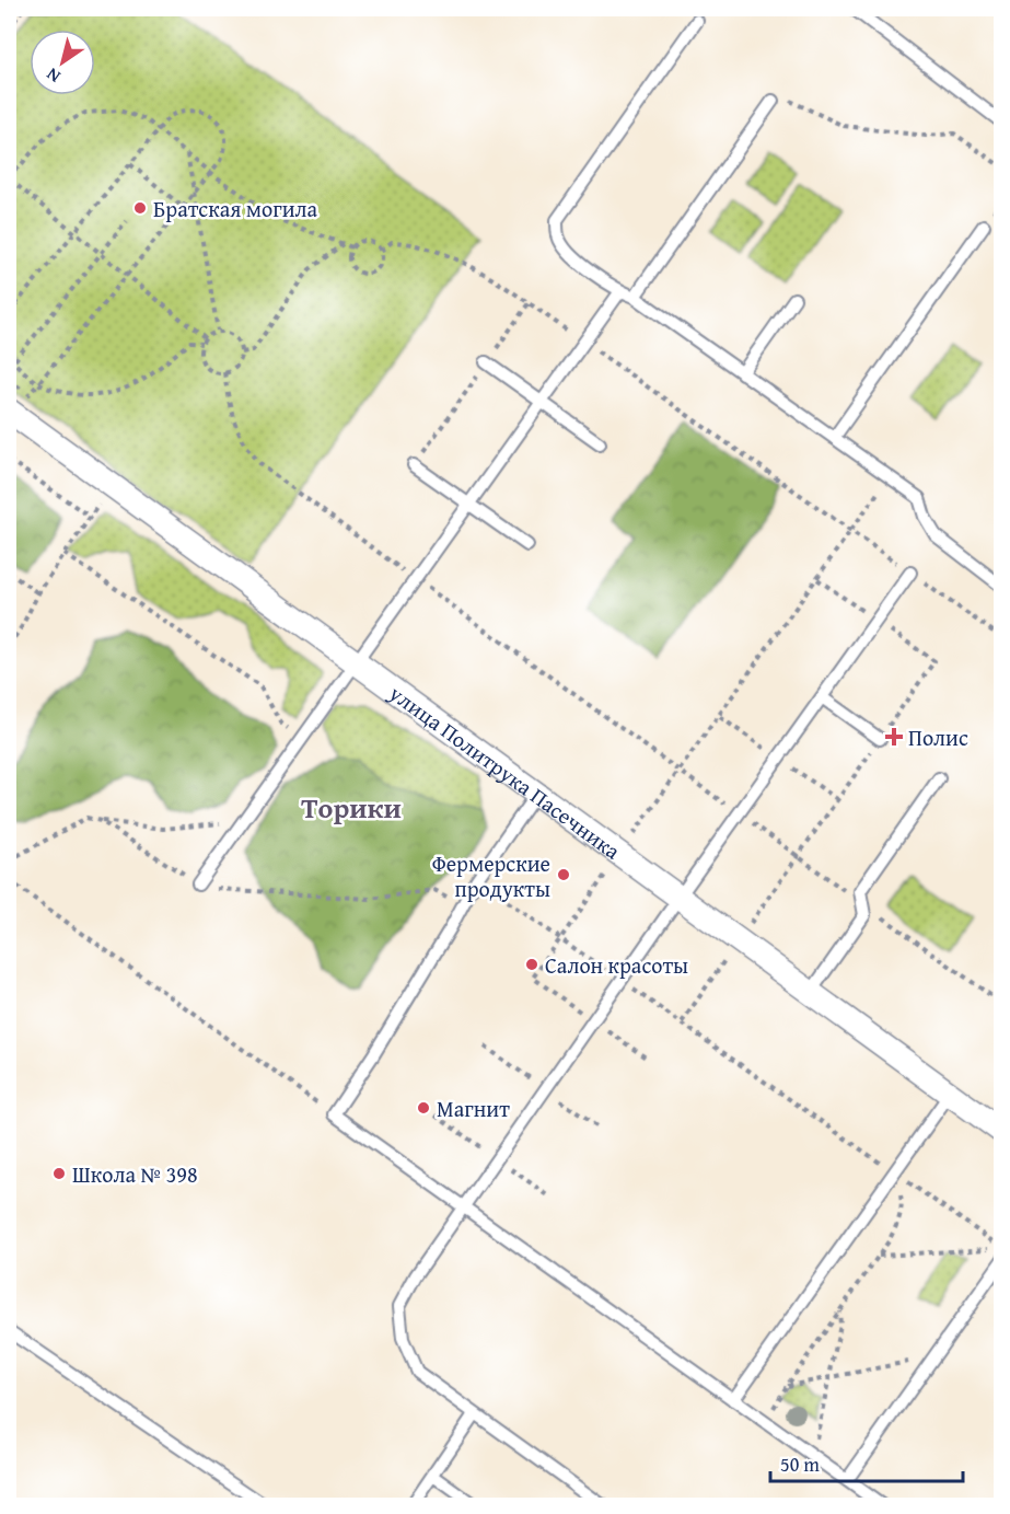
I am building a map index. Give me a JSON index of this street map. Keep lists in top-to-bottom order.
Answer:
{
  "streets": {
    "street": ["улица Политрука Пасечника"]
  },
  "districts": ["Торики"],
  "places": {
    "other": [
      "Братская могила",
      "Фермерские продукты",
      "Салон красоты",
      "Магнит",
      "Школа № 398"
    ],
    "health": ["Полис"]
  },
  "scale_bar": "50 m",
  "north": "bottom left"
}
